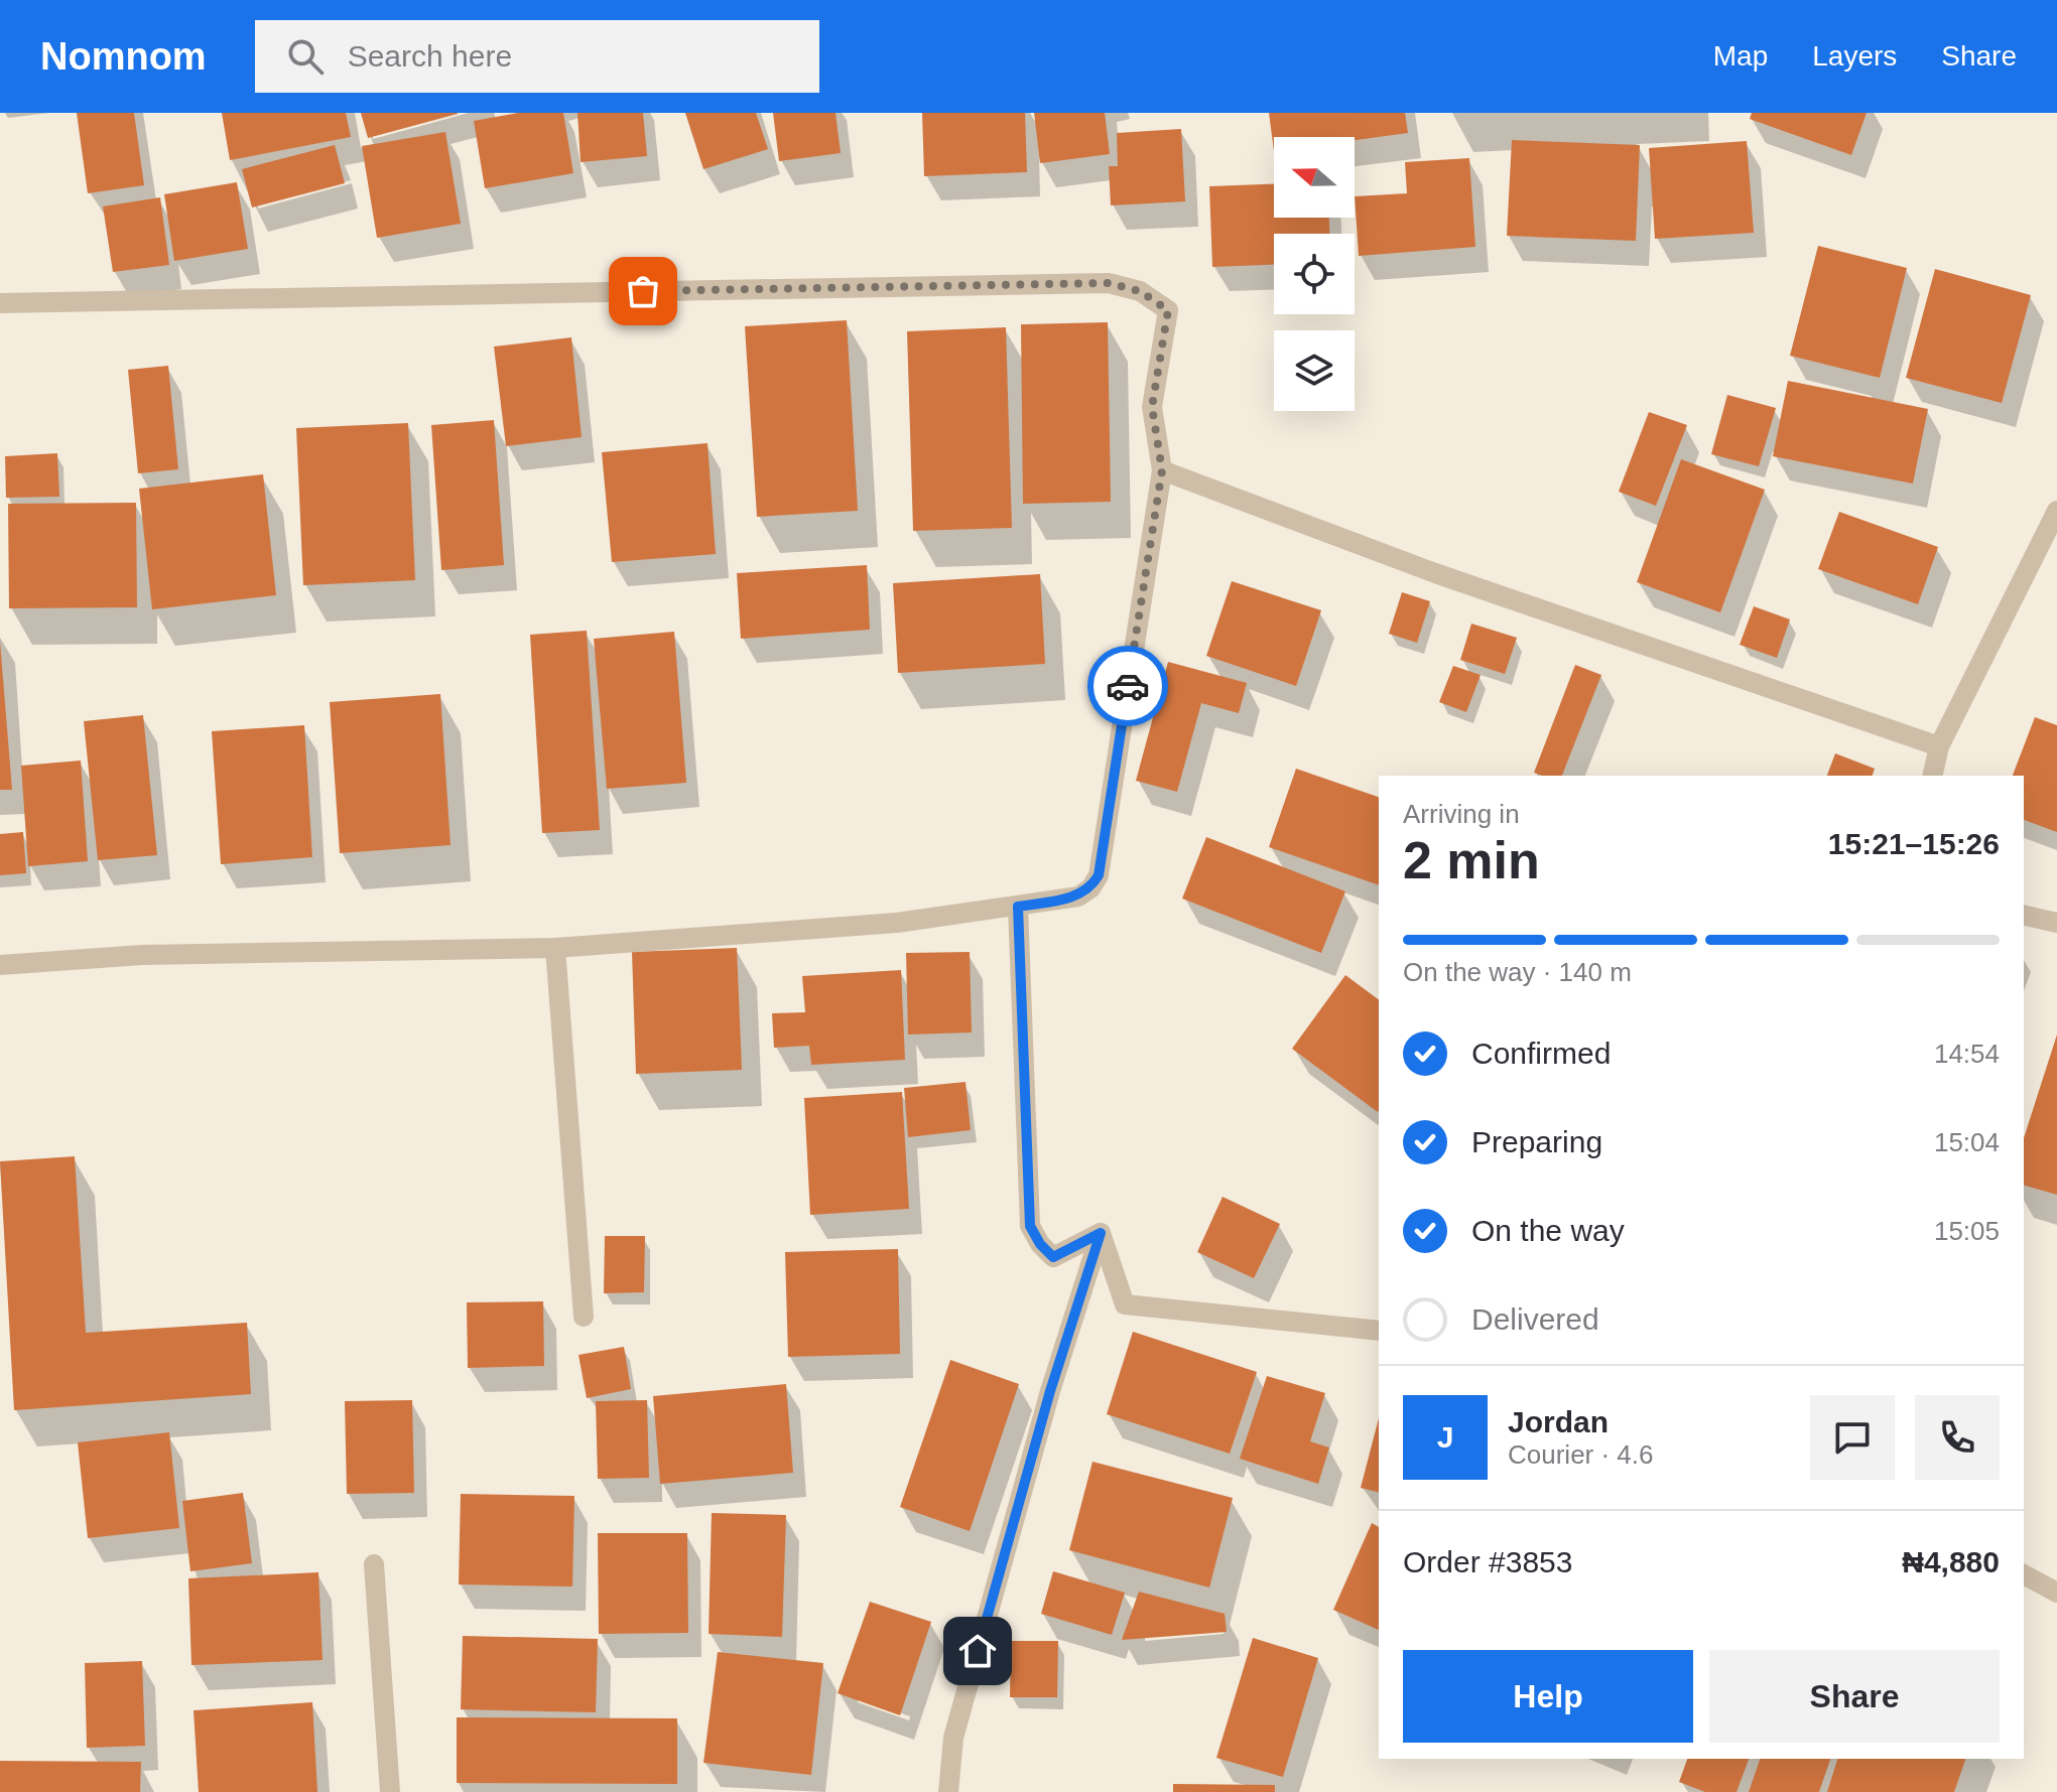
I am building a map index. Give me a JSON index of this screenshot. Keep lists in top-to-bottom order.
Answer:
{
  "north": "left",
  "page": {
    "header": "Nomnom",
    "search": "Search here",
    "nav": ["Map", "Layers", "Share"],
    "heading": ["2 min", "Arriving in", "15:21–15:26"],
    "panel": [
      "Jordan",
      "Courier · 4.6",
      "Order #3853",
      "₦4,880"
    ],
    "bar": "On the way · 140 m",
    "list": [
      ["Confirmed", "14:54"],
      ["Preparing", "15:04"],
      ["On the way", "15:05"],
      "Delivered"
    ],
    "round": "J",
    "buttons": ["Help", "Share"]
  }
}
